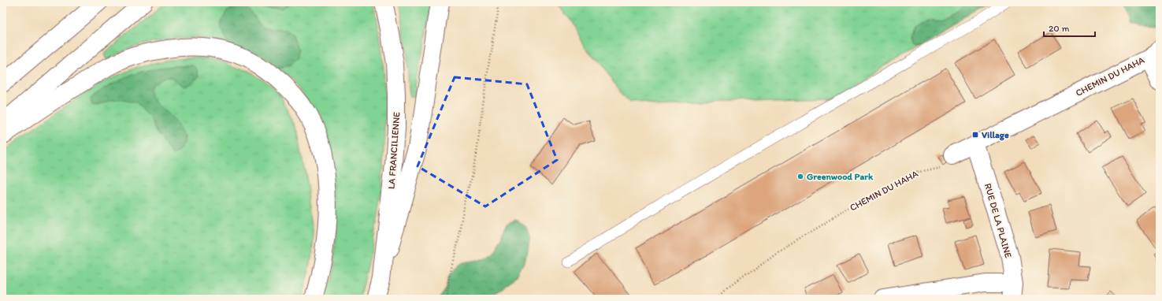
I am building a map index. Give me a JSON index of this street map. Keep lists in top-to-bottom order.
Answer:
{
  "streets": {
    "main road": ["CHEMIN DU HAHA", "LA FRANCILIENNE", "RUE DE LA PLAINE"]
  },
  "crossings": [
    ["CHEMIN DU HAHA", "RUE DE LA PLAINE"]
  ],
  "places": {
    "transit": ["Village"],
    "other": ["Greenwood Park"]
  },
  "scale_bar": "20 m"
}
